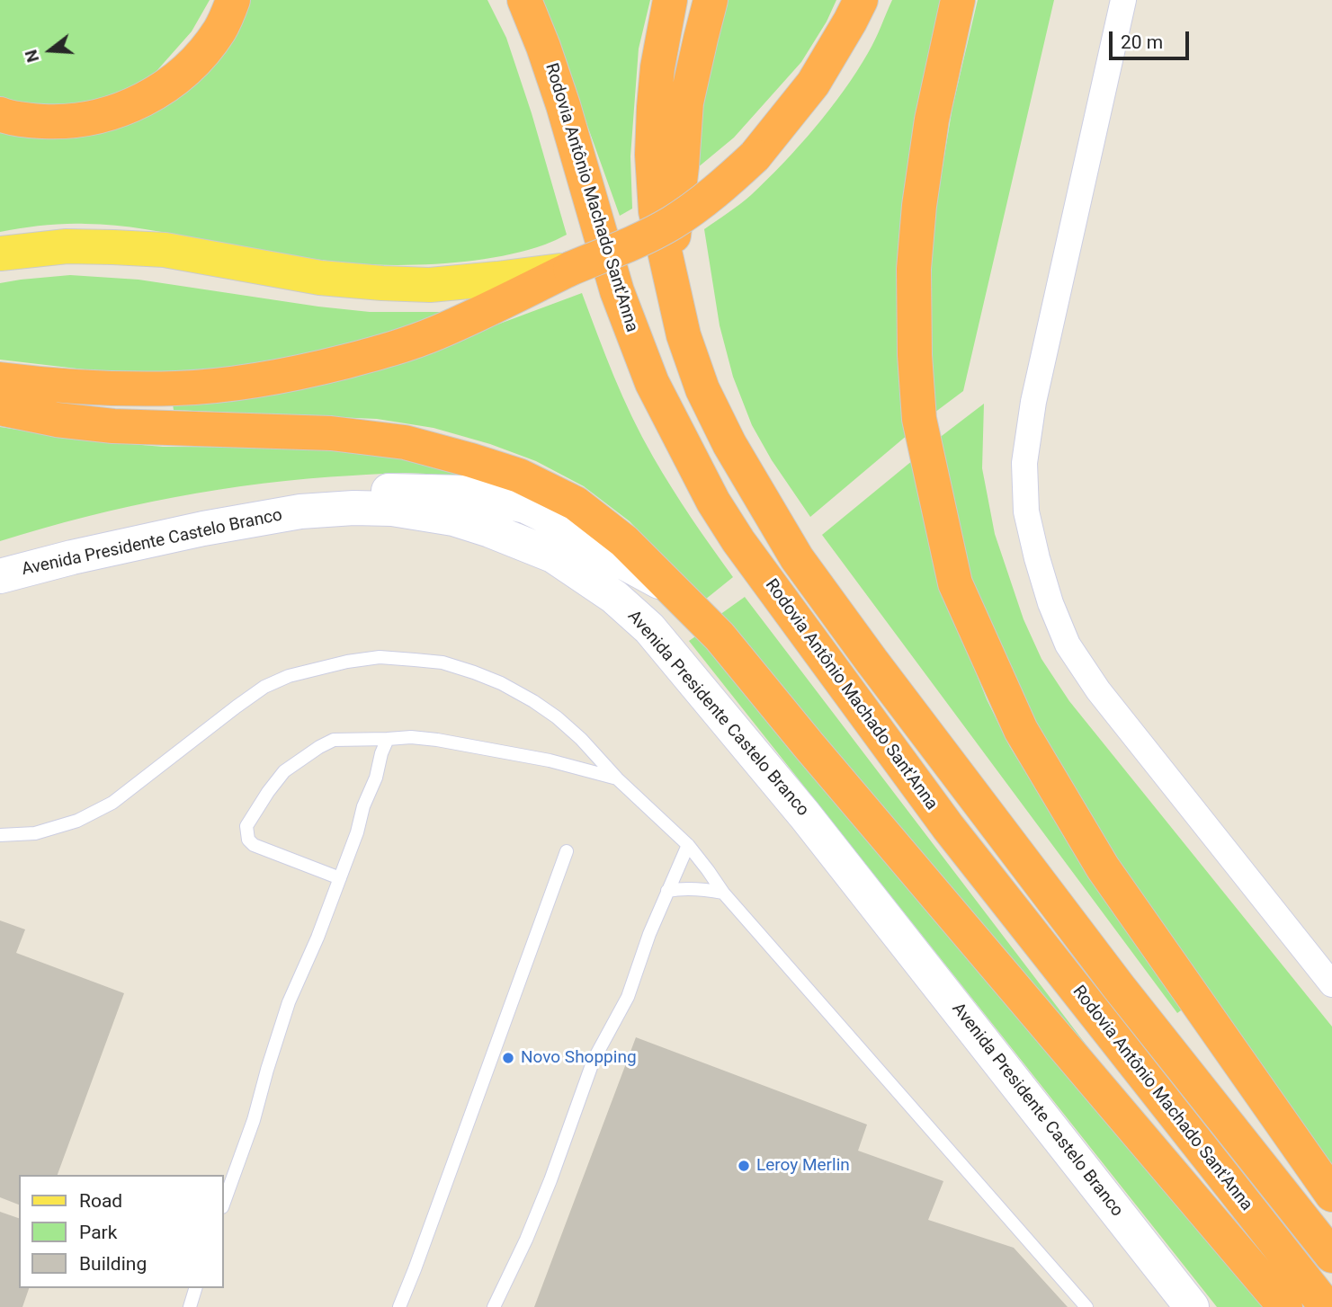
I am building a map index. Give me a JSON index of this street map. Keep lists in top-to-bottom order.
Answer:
{
  "streets": {
    "highway": ["Rodovia Antônio Machado Sant'Anna"],
    "main road": ["Avenida Presidente Castelo Branco"]
  },
  "places": ["Novo Shopping", "Leroy Merlin"],
  "legend": ["Road", "Park", "Building"],
  "scale_bar": "20 m",
  "north": "left"
}
